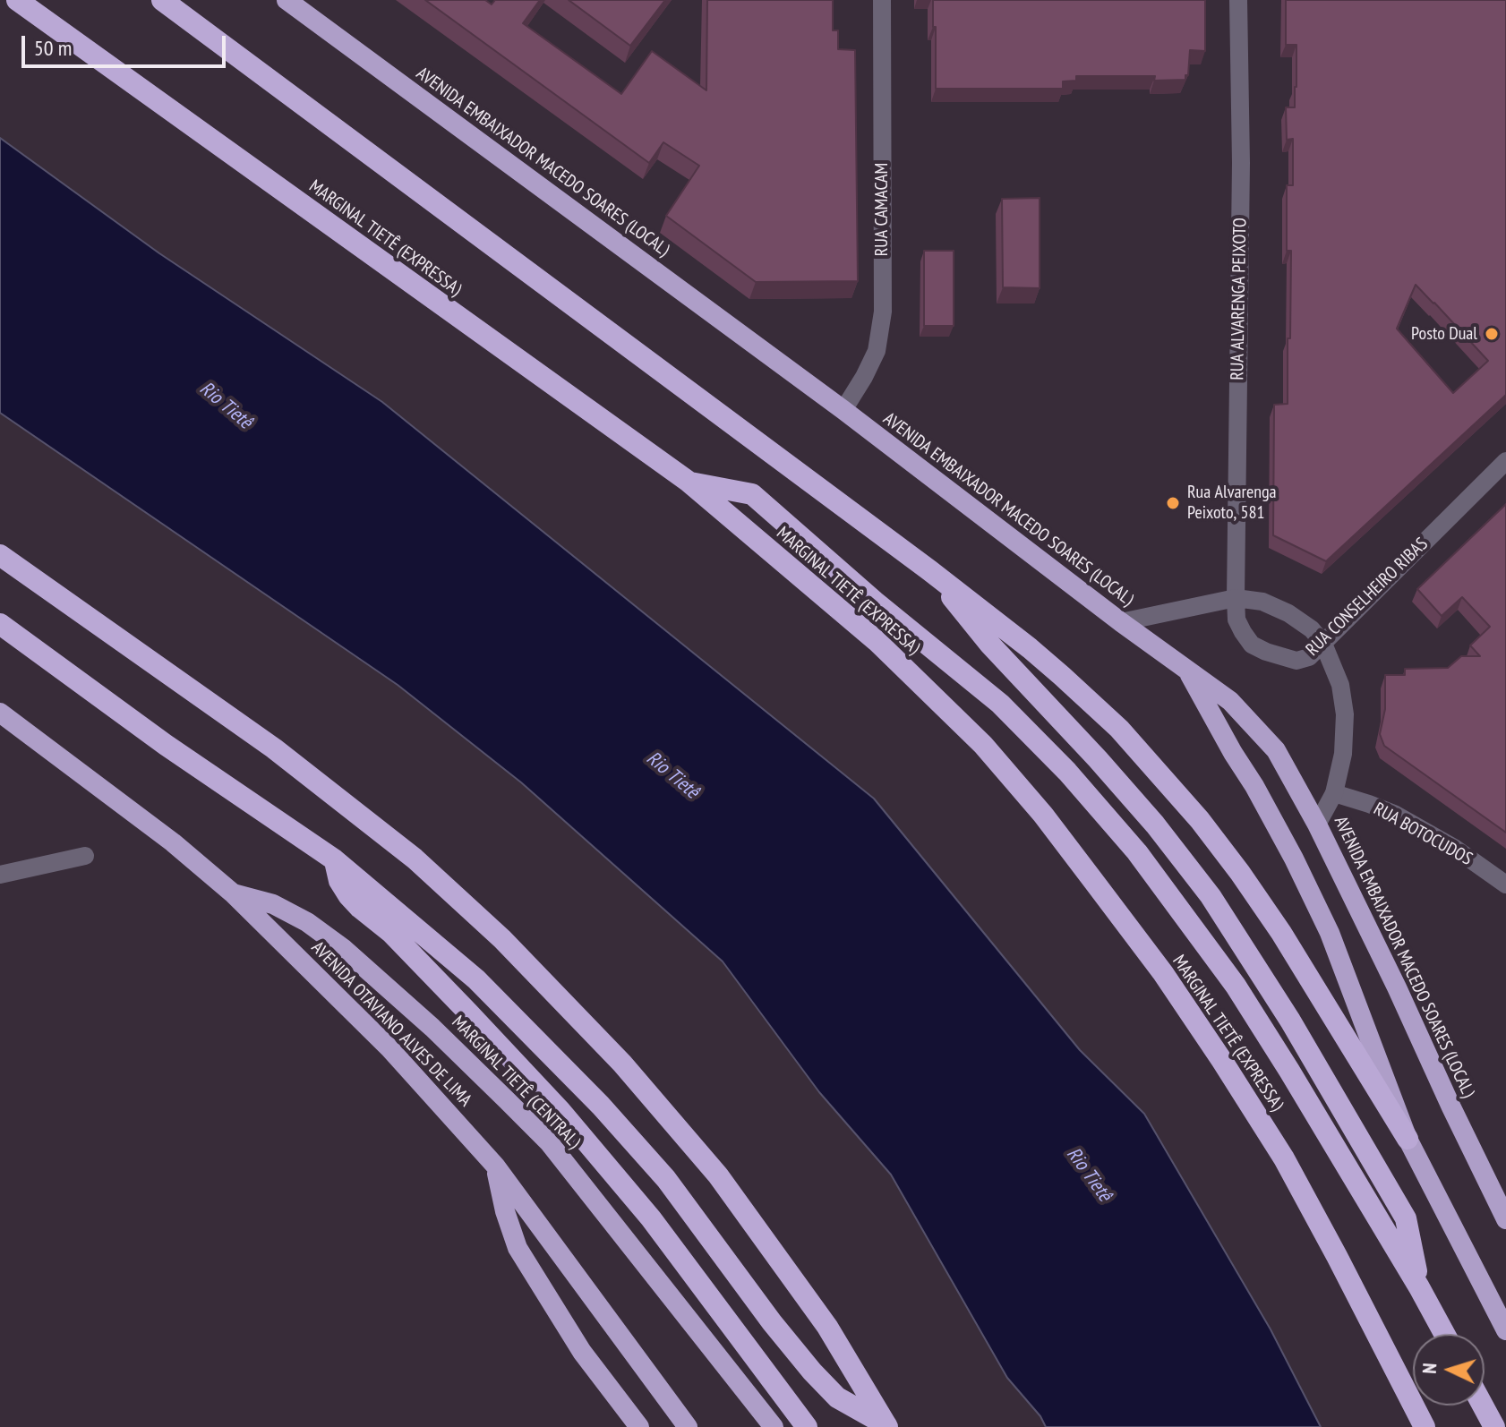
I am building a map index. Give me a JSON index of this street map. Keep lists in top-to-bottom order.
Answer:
{
  "streets": {
    "highway": [
      "AVENIDA EMBAIXADOR MACEDO SOARES (LOCAL)",
      "MARGINAL TIETÊ (EXPRESSA)",
      "AVENIDA OTAVIANO ALVES DE LIMA",
      "MARGINAL TIETÊ (CENTRAL)"
    ],
    "street": [
      "RUA CAMACAM",
      "RUA ALVARENGA PEIXOTO",
      "RUA CONSELHEIRO RIBAS",
      "RUA BOTOCUDOS"
    ]
  },
  "crossings": [
    ["AVENIDA EMBAIXADOR MACEDO SOARES (LOCAL)", "RUA CAMACAM"],
    ["RUA ALVARENGA PEIXOTO", "RUA CONSELHEIRO RIBAS"],
    ["AVENIDA OTAVIANO ALVES DE LIMA", "MARGINAL TIETÊ (CENTRAL)"]
  ],
  "water": ["Rio Tietê"],
  "places": ["Posto Dual", "Rua Alvarenga Peixoto, 581"],
  "scale_bar": "50 m",
  "north": "left"
}
